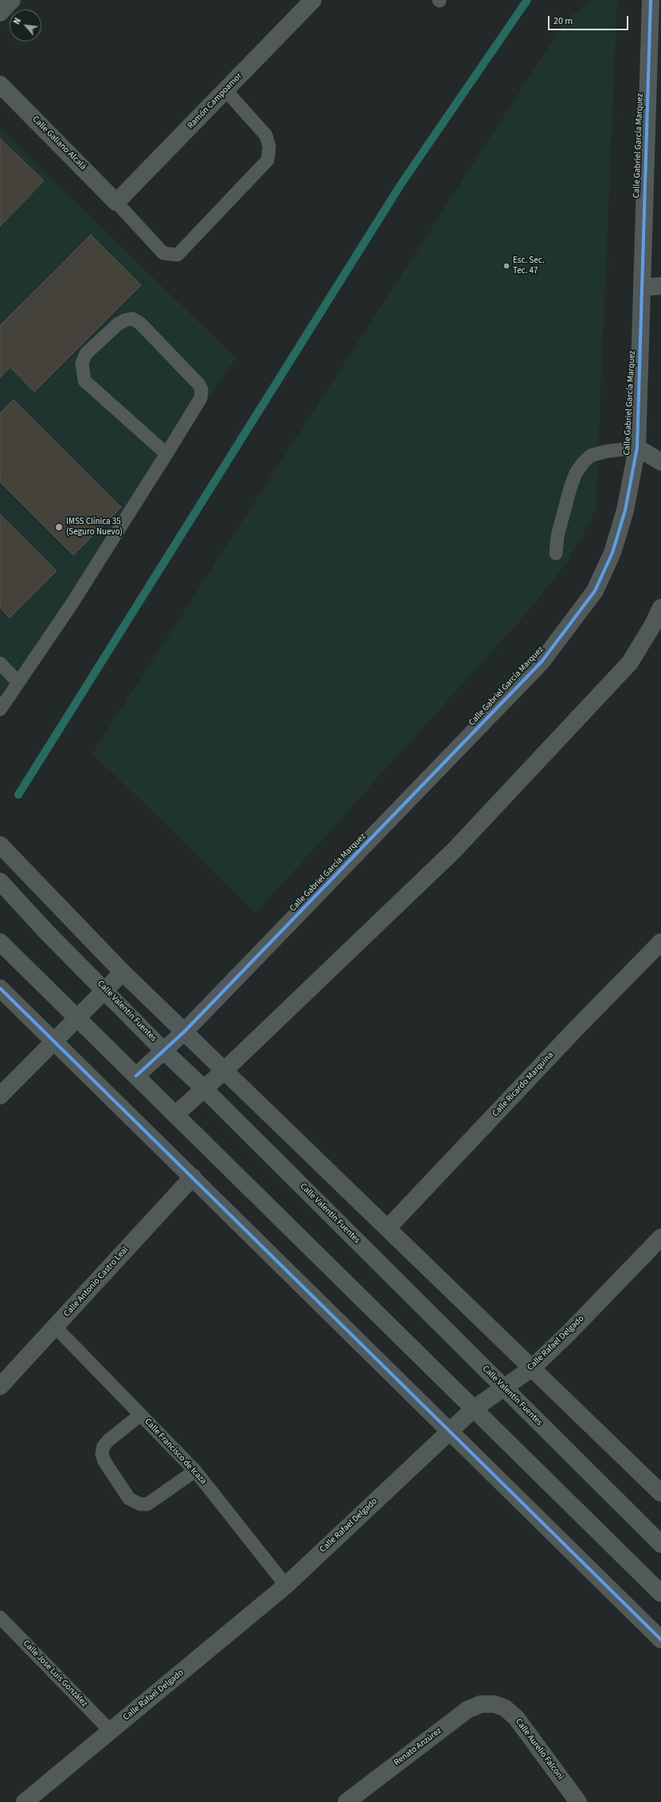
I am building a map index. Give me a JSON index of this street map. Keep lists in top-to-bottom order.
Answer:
{
  "streets": {
    "main road": ["Calle Valentín Fuentes"],
    "street": [
      "Ramón Campoamor",
      "Calle Galiano Alcalá",
      "Calle Gabriel García Marquez",
      "Calle Ricardo Marquina",
      "Calle Antonio Castro Leal",
      "Calle Rafael Delgado",
      "Renato Anzúrez",
      "Calle Aurelio Falconi"
    ],
    "lane": ["Calle Francisco de Icaza", "Calle Jose Luis González"]
  },
  "crossings": [
    ["Ramón Campoamor", "Calle Galiano Alcalá"],
    ["Calle Gabriel García Marquez", "Calle Valentín Fuentes"],
    ["Calle Valentín Fuentes", "Calle Rafael Delgado"],
    ["Calle Antonio Castro Leal", "Calle Francisco de Icaza"],
    ["Calle Rafael Delgado", "Calle Francisco de Icaza"],
    ["Calle Rafael Delgado", "Calle Jose Luis González"],
    ["Renato Anzúrez", "Calle Aurelio Falconi"]
  ],
  "places": ["Esc. Sec. Tec. 47", "IMSS Clínica 35 (Seguro Nuevo)"],
  "scale_bar": "20 m",
  "north": "top left"
}
